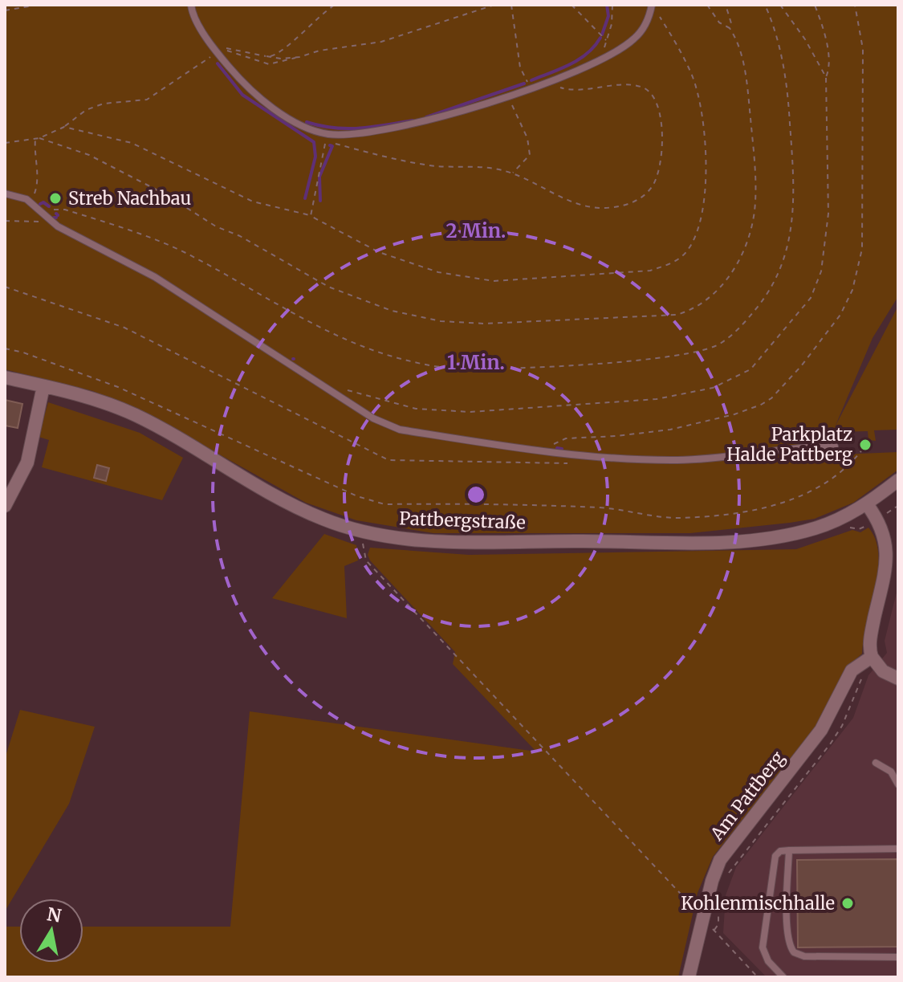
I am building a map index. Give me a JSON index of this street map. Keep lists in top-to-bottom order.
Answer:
{
  "streets": {
    "street": ["Pattbergstraße", "Am Pattberg"]
  },
  "places": ["Streb Nachbau", "Parkplatz Halde Pattberg", "Kohlenmischhalle"],
  "north": "top",
  "rings": ["2 Min.", "1 Min."]
}
